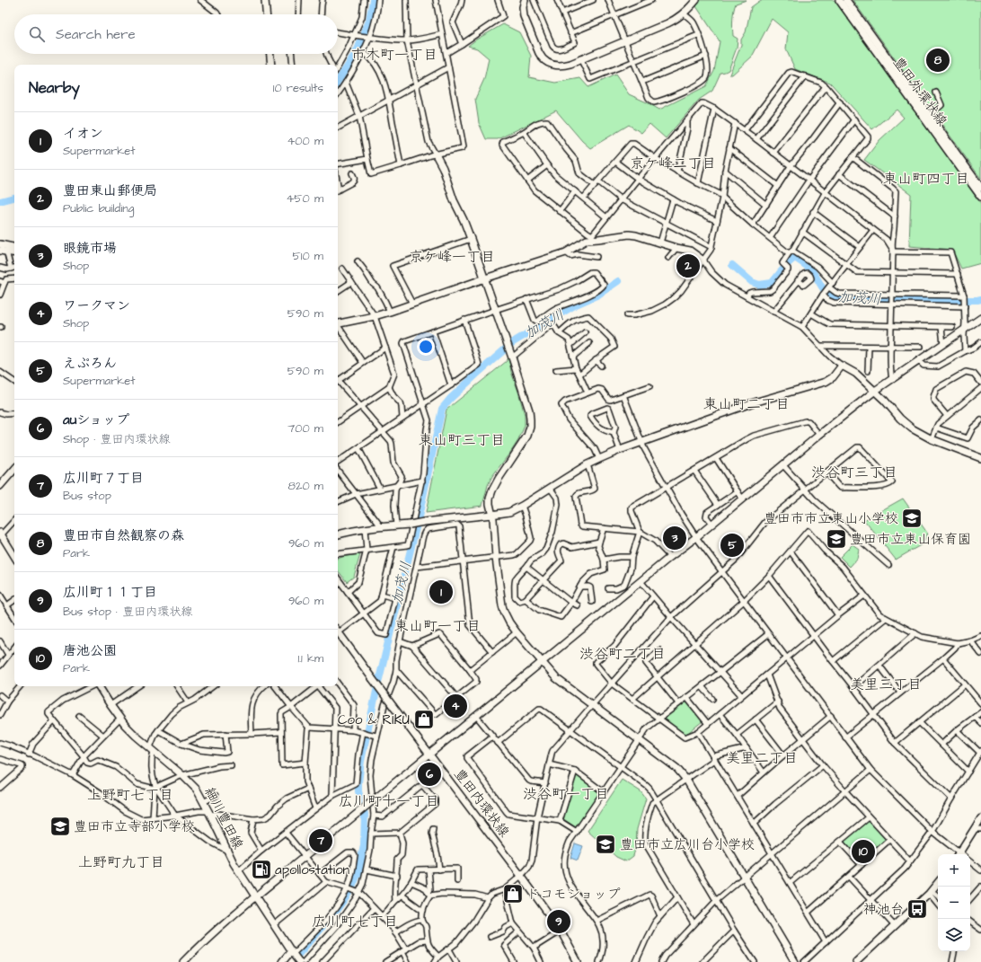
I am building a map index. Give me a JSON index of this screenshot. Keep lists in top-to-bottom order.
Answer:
{
  "streets": {
    "street": ["豊田外環状線", "豊田内環状線", "細川豊田線"]
  },
  "districts": [
    "市木町一丁目",
    "京ケ峰二丁目",
    "東山町四丁目",
    "京ケ峰一丁目",
    "東山町二丁目",
    "東山町三丁目",
    "渋谷町三丁目",
    "東山町一丁目",
    "渋谷町二丁目",
    "美里三丁目",
    "美里二丁目",
    "渋谷町一丁目",
    "上野町七丁目",
    "広川町十一丁目",
    "上野町九丁目",
    "広川町七丁目"
  ],
  "water": ["加茂川"],
  "places": {
    "school or university": [
      "豊田市市立東山小学校",
      "豊田市立東山保育園",
      "豊田市立寺部小学校",
      "豊田市立広川台小学校"
    ],
    "shop": ["Coo & RIKU", "ドコモショップ"],
    "fuel station": ["apollostation"],
    "bus stop": ["神池台"]
  },
  "page": {
    "search": "Search here",
    "pins": [
      "8",
      "2",
      "3",
      "5",
      "1",
      "4",
      "6",
      "7",
      "10",
      "9"
    ],
    "heading": ["Nearby", "10 results"],
    "list": [
      {
        "mark": "1",
        "name": "イオン",
        "note": "Supermarket",
        "value": "400 m"
      },
      {
        "mark": "2",
        "name": "豊田東山郵便局",
        "note": "Public building",
        "value": "450 m"
      },
      {
        "mark": "3",
        "name": "眼鏡市場",
        "note": "Shop",
        "value": "510 m"
      },
      {
        "mark": "4",
        "name": "ワークマン",
        "note": "Shop",
        "value": "590 m"
      },
      {
        "mark": "5",
        "name": "えぷろん",
        "note": "Supermarket",
        "value": "590 m"
      },
      {
        "mark": "6",
        "name": "auショップ",
        "note": "Shop · 豊田内環状線",
        "value": "700 m"
      },
      {
        "mark": "7",
        "name": "広川町７丁目",
        "note": "Bus stop",
        "value": "820 m"
      },
      {
        "mark": "8",
        "name": "豊田市自然観察の森",
        "note": "Park",
        "value": "960 m"
      },
      {
        "mark": "9",
        "name": "広川町１１丁目",
        "note": "Bus stop · 豊田内環状線",
        "value": "960 m"
      },
      {
        "mark": "10",
        "name": "唐池公園",
        "note": "Park",
        "value": "1.1 km"
      }
    ],
    "map_buttons": ["+", "−"]
  }
}
